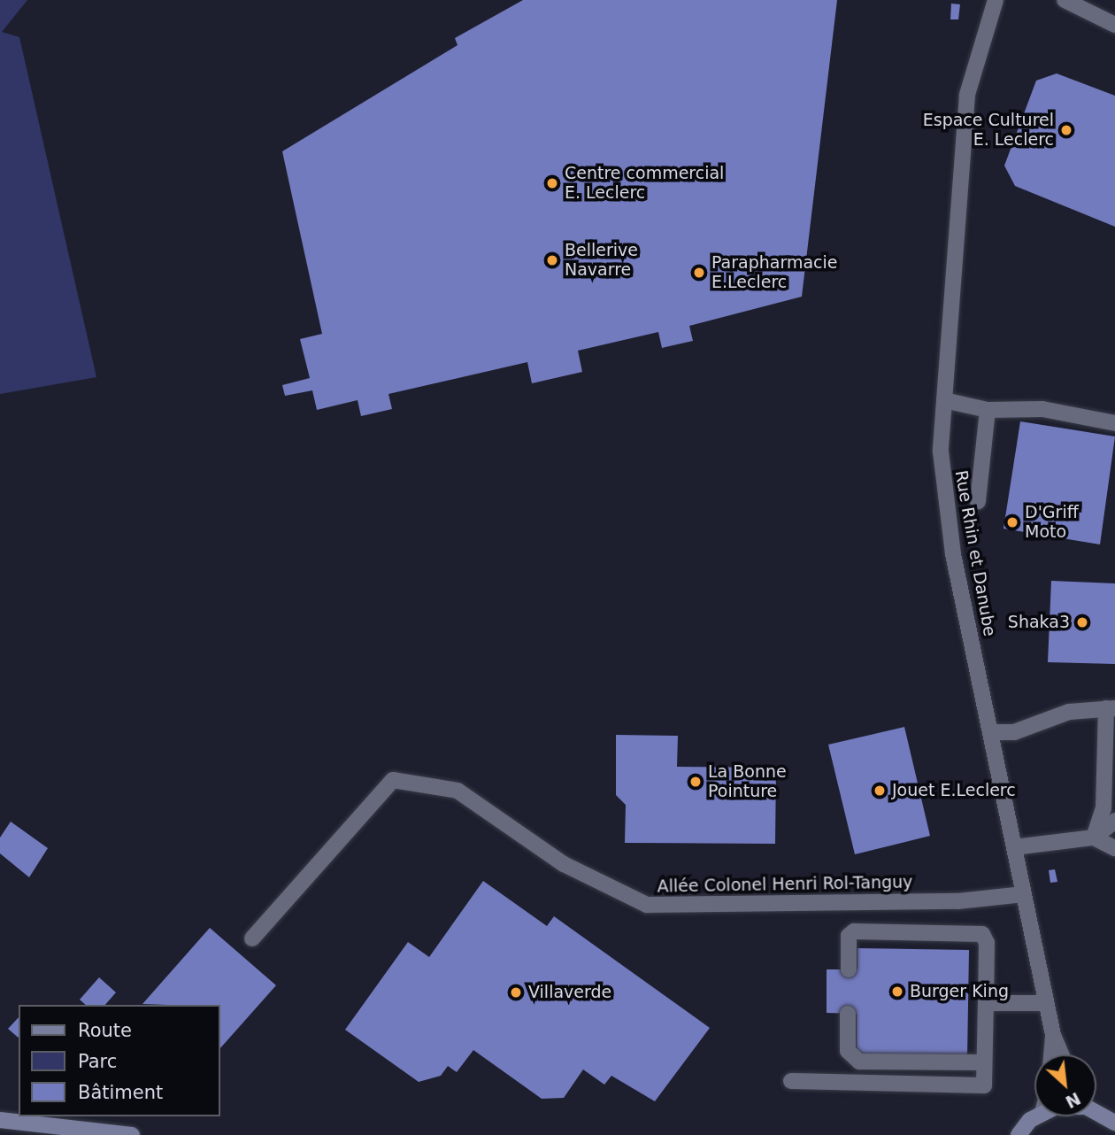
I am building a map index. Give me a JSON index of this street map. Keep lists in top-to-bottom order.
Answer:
{
  "streets": {
    "street": ["Rue Rhin et Danube", "Allée Colonel Henri Rol-Tanguy"]
  },
  "crossings": [
    ["Rue Rhin et Danube", "Allée Colonel Henri Rol-Tanguy"]
  ],
  "places": [
    "Espace Culturel E. Leclerc",
    "Centre commercial E. Leclerc",
    "Bellerive Navarre",
    "Parapharmacie E.Leclerc",
    "D'Griff Moto",
    "Shaka3",
    "La Bonne Pointure",
    "Jouet E.Leclerc",
    "Burger King",
    "Villaverde"
  ],
  "legend": ["Route", "Parc", "Bâtiment"],
  "north": "bottom right"
}
